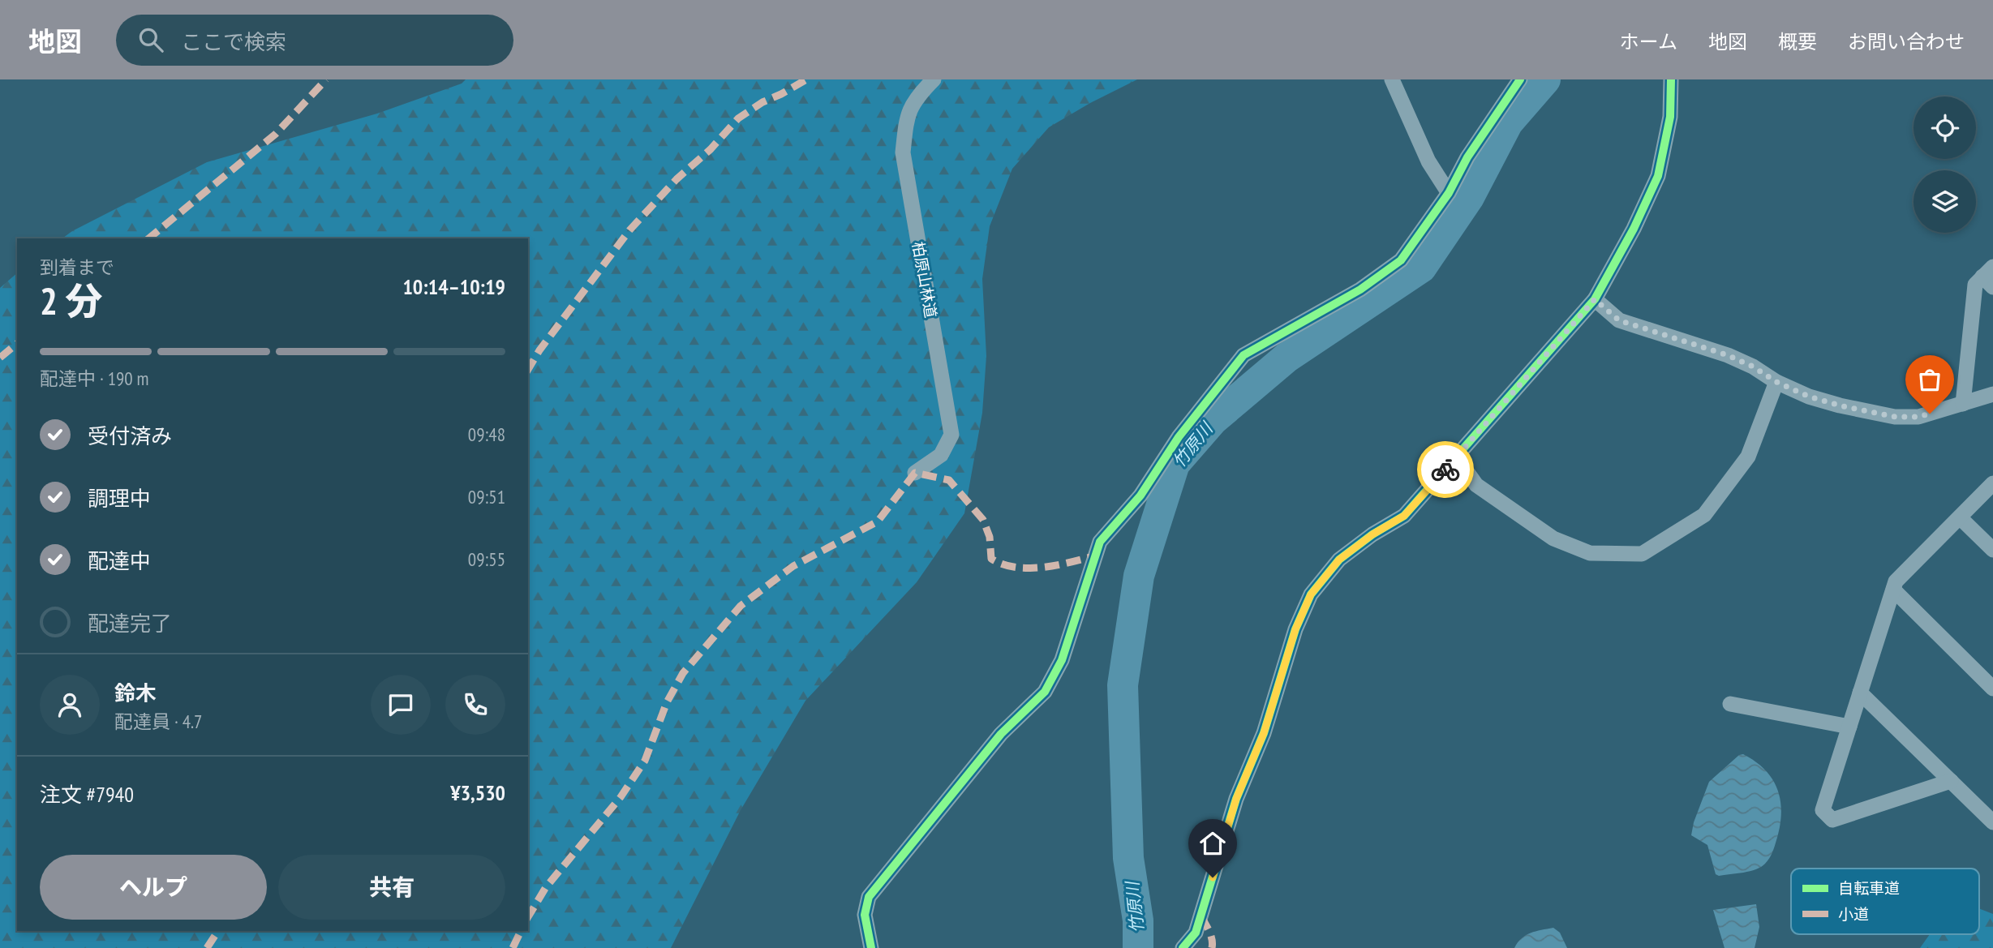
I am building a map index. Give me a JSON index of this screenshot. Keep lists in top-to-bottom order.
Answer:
{
  "streets": {
    "street": ["柏原山林道"]
  },
  "water": ["竹原川"],
  "legend": ["自転車道", "小道"],
  "page": {
    "header": "地図",
    "search": "ここで検索",
    "nav": [
      "ホーム",
      "地図",
      "概要",
      "お問い合わせ"
    ],
    "heading": ["2 分", "到着まで", "10:14–10:19"],
    "panel": [
      "鈴木",
      "配達員 · 4.7",
      "注文 #7940",
      "¥3,530"
    ],
    "bar": "配達中 · 190 m",
    "list": [
      ["受付済み", "09:48"],
      ["調理中", "09:51"],
      ["配達中", "09:55"],
      "配達完了"
    ],
    "buttons": ["ヘルプ", "共有"]
  }
}
